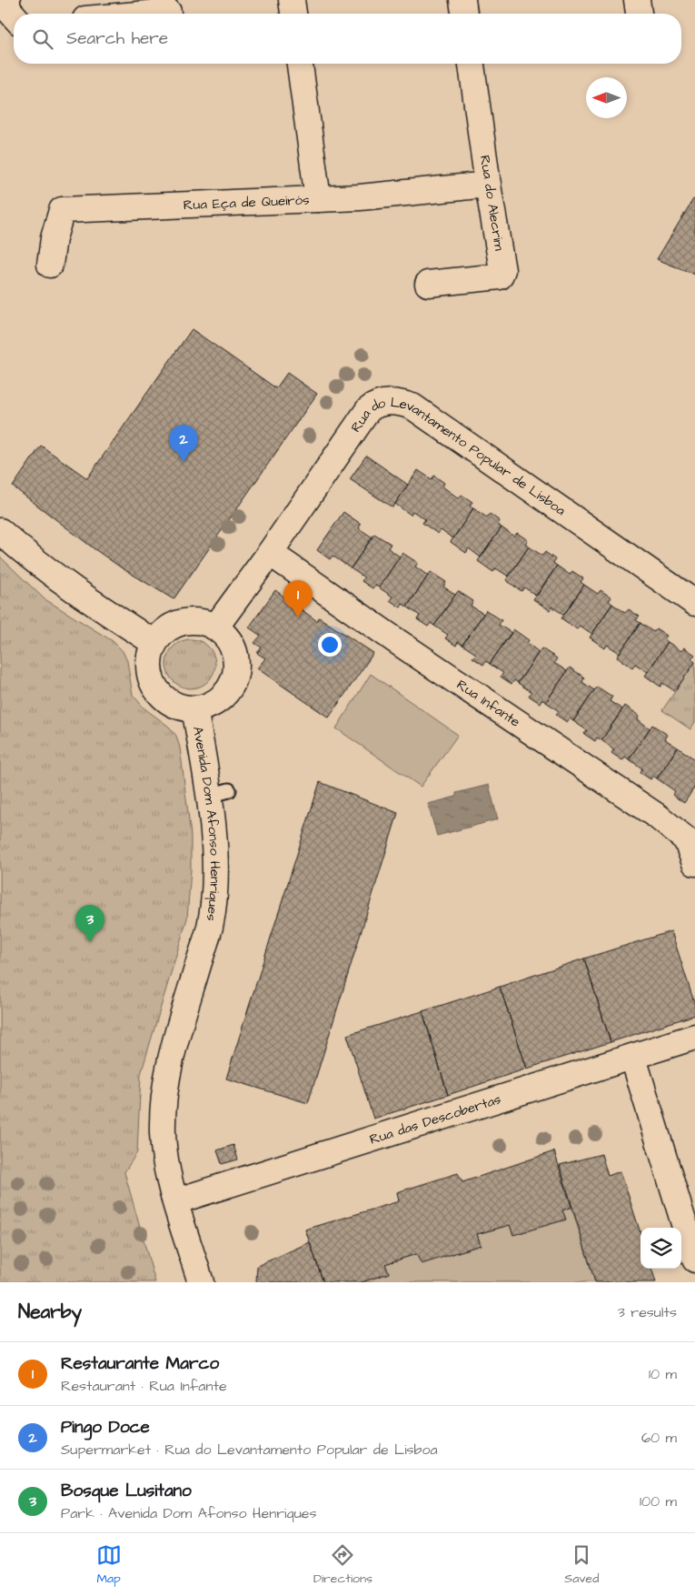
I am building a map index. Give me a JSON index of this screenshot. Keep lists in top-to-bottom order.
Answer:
{
  "streets": {
    "street": [
      "Rua Eça de Queirós",
      "Rua do Alecrim",
      "Rua do Levantamento Popular de Lisboa",
      "Rua Infante",
      "Avenida Dom Afonso Henriques",
      "Rua das Descobertas"
    ]
  },
  "crossings": [
    ["Rua Eça de Queirós", "Rua do Alecrim"],
    ["Rua do Levantamento Popular de Lisboa", "Rua Infante"],
    ["Rua do Levantamento Popular de Lisboa", "Avenida Dom Afonso Henriques"],
    ["Avenida Dom Afonso Henriques", "Rua das Descobertas"]
  ],
  "north": "left",
  "page": {
    "search": "Search here",
    "pins": ["2", "1", "3"],
    "heading": ["Nearby", "3 results"],
    "list": [
      {
        "mark": "1",
        "name": "Restaurante Marco",
        "note": "Restaurant · Rua Infante",
        "value": "10 m"
      },
      {
        "mark": "2",
        "name": "Pingo Doce",
        "note": "Supermarket · Rua do Levantamento Popular de Lisboa",
        "value": "60 m"
      },
      {
        "mark": "3",
        "name": "Bosque Lusitano",
        "note": "Park · Avenida Dom Afonso Henriques",
        "value": "100 m"
      }
    ],
    "nav": ["Map", "Directions", "Saved"]
  }
}
